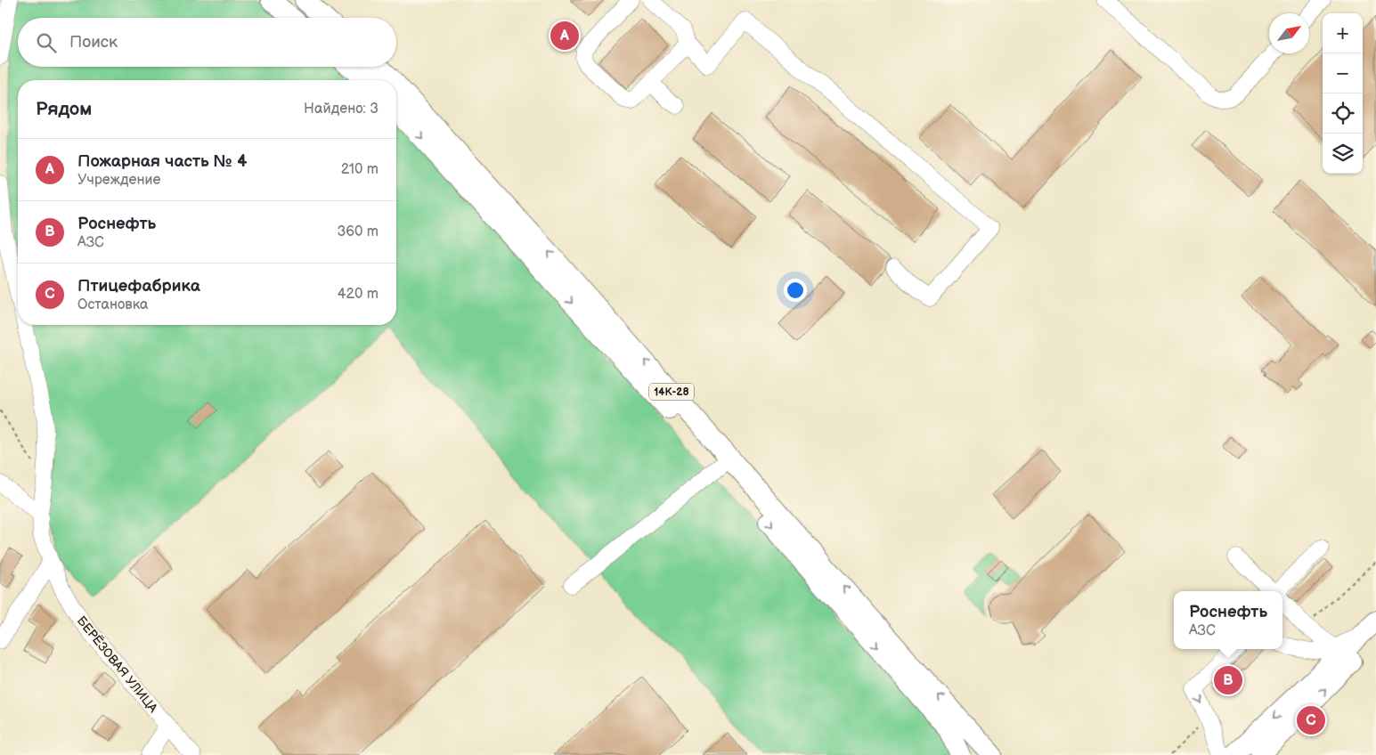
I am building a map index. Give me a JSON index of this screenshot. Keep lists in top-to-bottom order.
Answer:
{
  "streets": {
    "main road": ["14К-28"],
    "street": ["БЕРЁЗОВАЯ УЛИЦА"]
  },
  "north": "top right",
  "page": {
    "map_buttons": ["+", "−"],
    "search": "Поиск",
    "pins": ["A", "B", "C"],
    "heading": ["Рядом", "Найдено: 3"],
    "list": [
      {
        "mark": "A",
        "name": "Пожарная часть № 4",
        "note": "Учреждение",
        "value": "210 m"
      },
      {
        "mark": "B",
        "name": "Роснефть",
        "note": "АЗС",
        "value": "360 m"
      },
      {
        "mark": "C",
        "name": "Птицефабрика",
        "note": "Остановка",
        "value": "420 m"
      }
    ],
    "popup": ["Роснефть", "АЗС"]
  }
}
